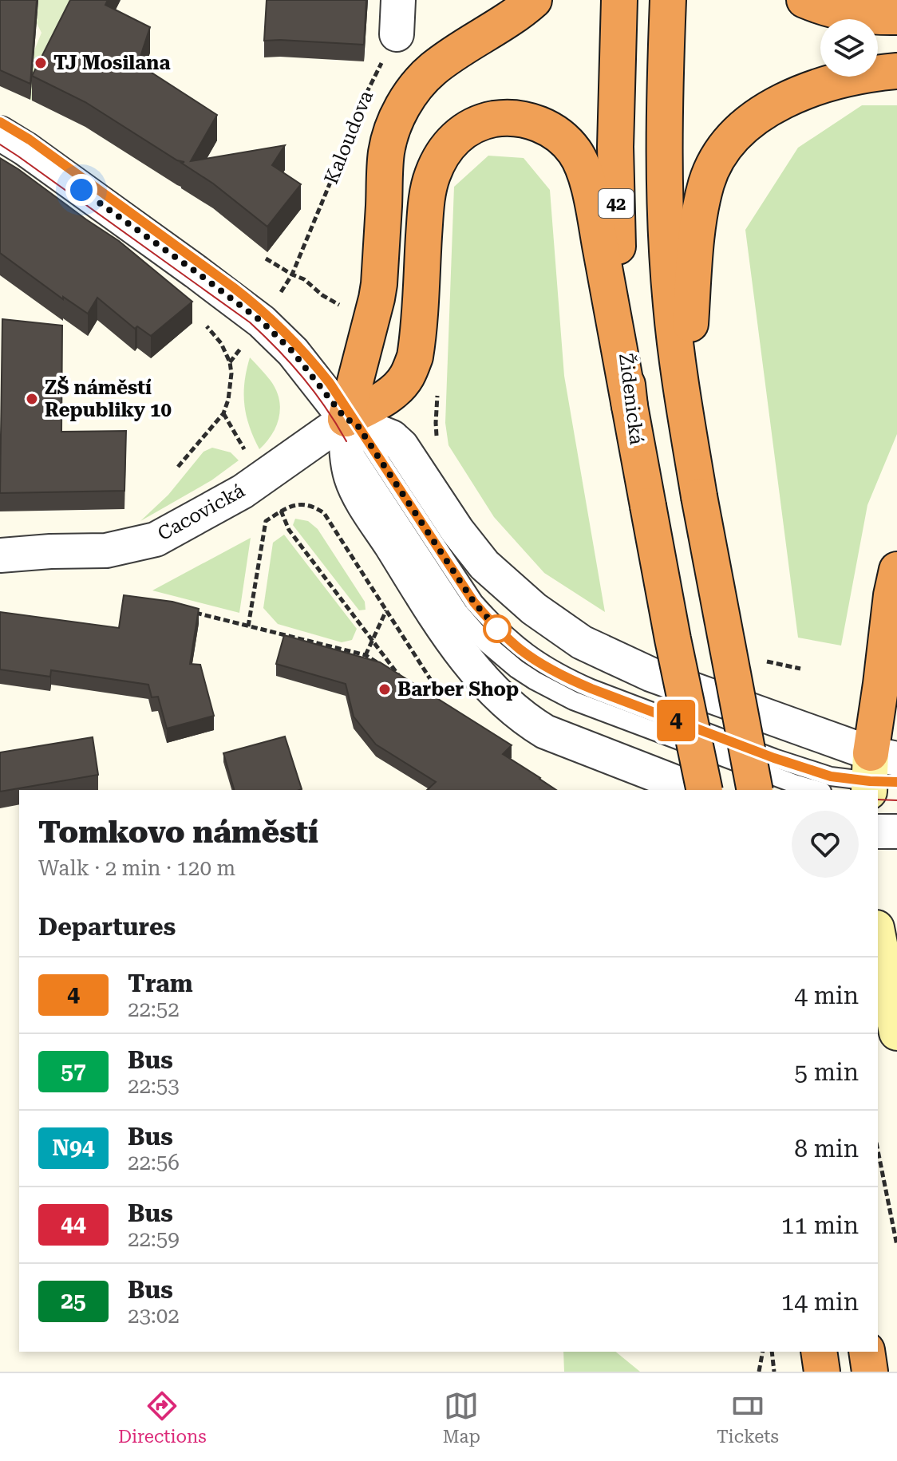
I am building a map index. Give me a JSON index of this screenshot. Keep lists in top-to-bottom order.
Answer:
{
  "streets": {
    "highway": ["42", "Židenická"],
    "street": ["Cacovická"],
    "path": ["Kaloudova"]
  },
  "places": ["TJ Mosilana", "ZŠ náměstí Republiky 10", "Barber Shop"],
  "lines": ["tram line 4"],
  "page": {
    "on_map": "4",
    "heading": [
      ["Tomkovo náměstí", "Walk · 2 min · 120 m"],
      "Departures"
    ],
    "list": [
      {
        "mark": "4",
        "name": "Tram",
        "note": "22:52",
        "value": "4 min"
      },
      {
        "mark": "57",
        "name": "Bus",
        "note": "22:53",
        "value": "5 min"
      },
      {
        "mark": "N94",
        "name": "Bus",
        "note": "22:56",
        "value": "8 min"
      },
      {
        "mark": "44",
        "name": "Bus",
        "note": "22:59",
        "value": "11 min"
      },
      {
        "mark": "25",
        "name": "Bus",
        "note": "23:02",
        "value": "14 min"
      }
    ],
    "tabs": ["Directions", "Map", "Tickets"]
  }
}
